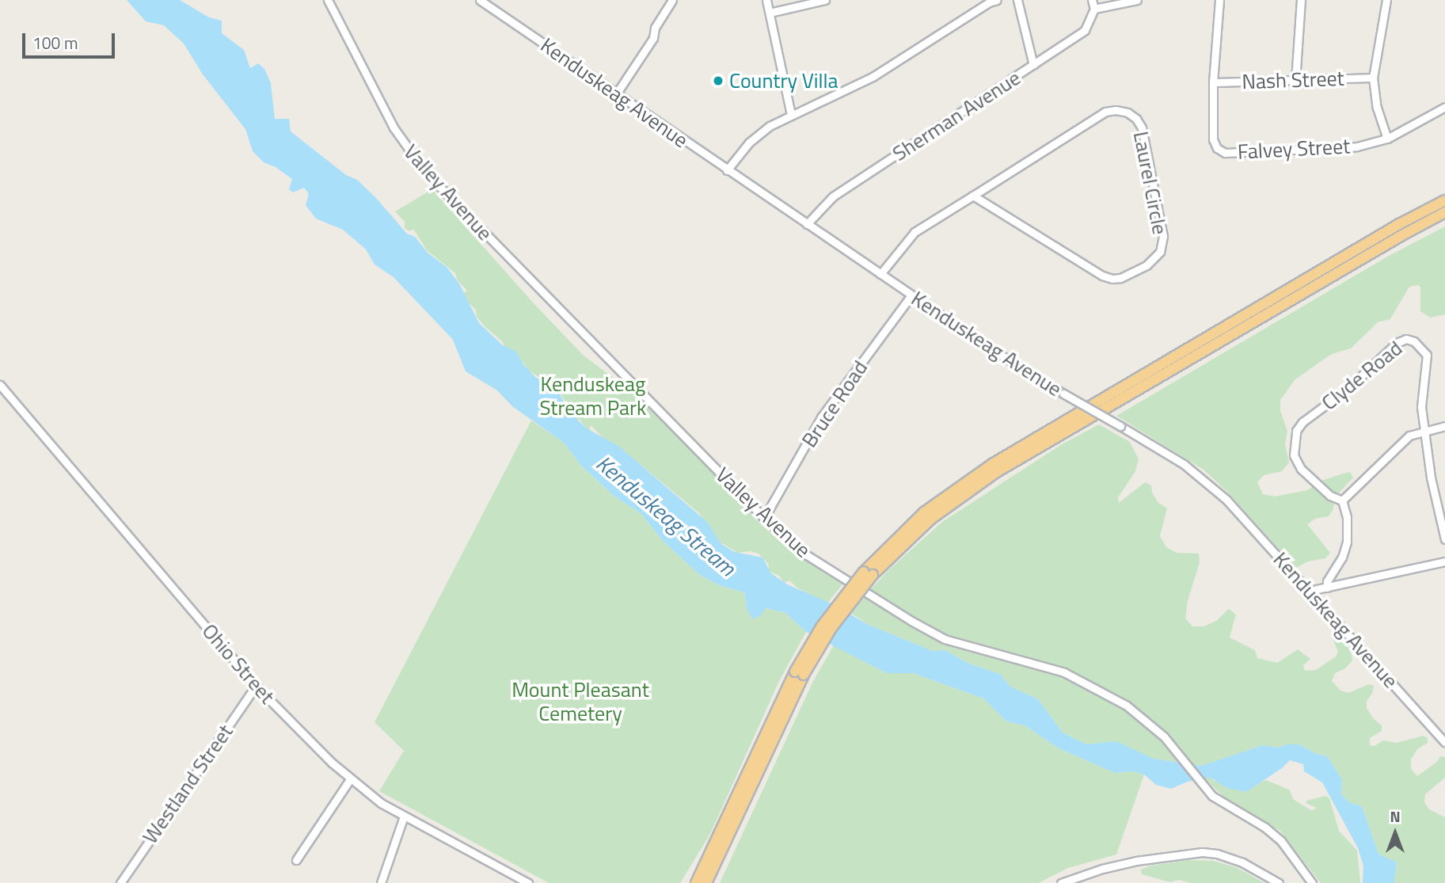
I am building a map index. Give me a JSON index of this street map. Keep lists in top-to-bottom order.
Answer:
{
  "streets": {
    "street": [
      "Nash Street",
      "Kenduskeag Avenue",
      "Sherman Avenue",
      "Falvey Street",
      "Laurel Circle",
      "Valley Avenue",
      "Clyde Road",
      "Bruce Road",
      "Ohio Street",
      "Westland Street"
    ]
  },
  "crossings": [
    ["Nash Street", "Falvey Street"],
    ["Kenduskeag Avenue", "Sherman Avenue"],
    ["Kenduskeag Avenue", "Laurel Circle"],
    ["Kenduskeag Avenue", "Bruce Road"],
    ["Valley Avenue", "Bruce Road"],
    ["Ohio Street", "Westland Street"]
  ],
  "water": ["Kenduskeag Stream"],
  "parks": ["Kenduskeag Stream Park", "Mount Pleasant Cemetery"],
  "places": ["Country Villa"],
  "scale_bar": "100 m",
  "north": "top"
}
